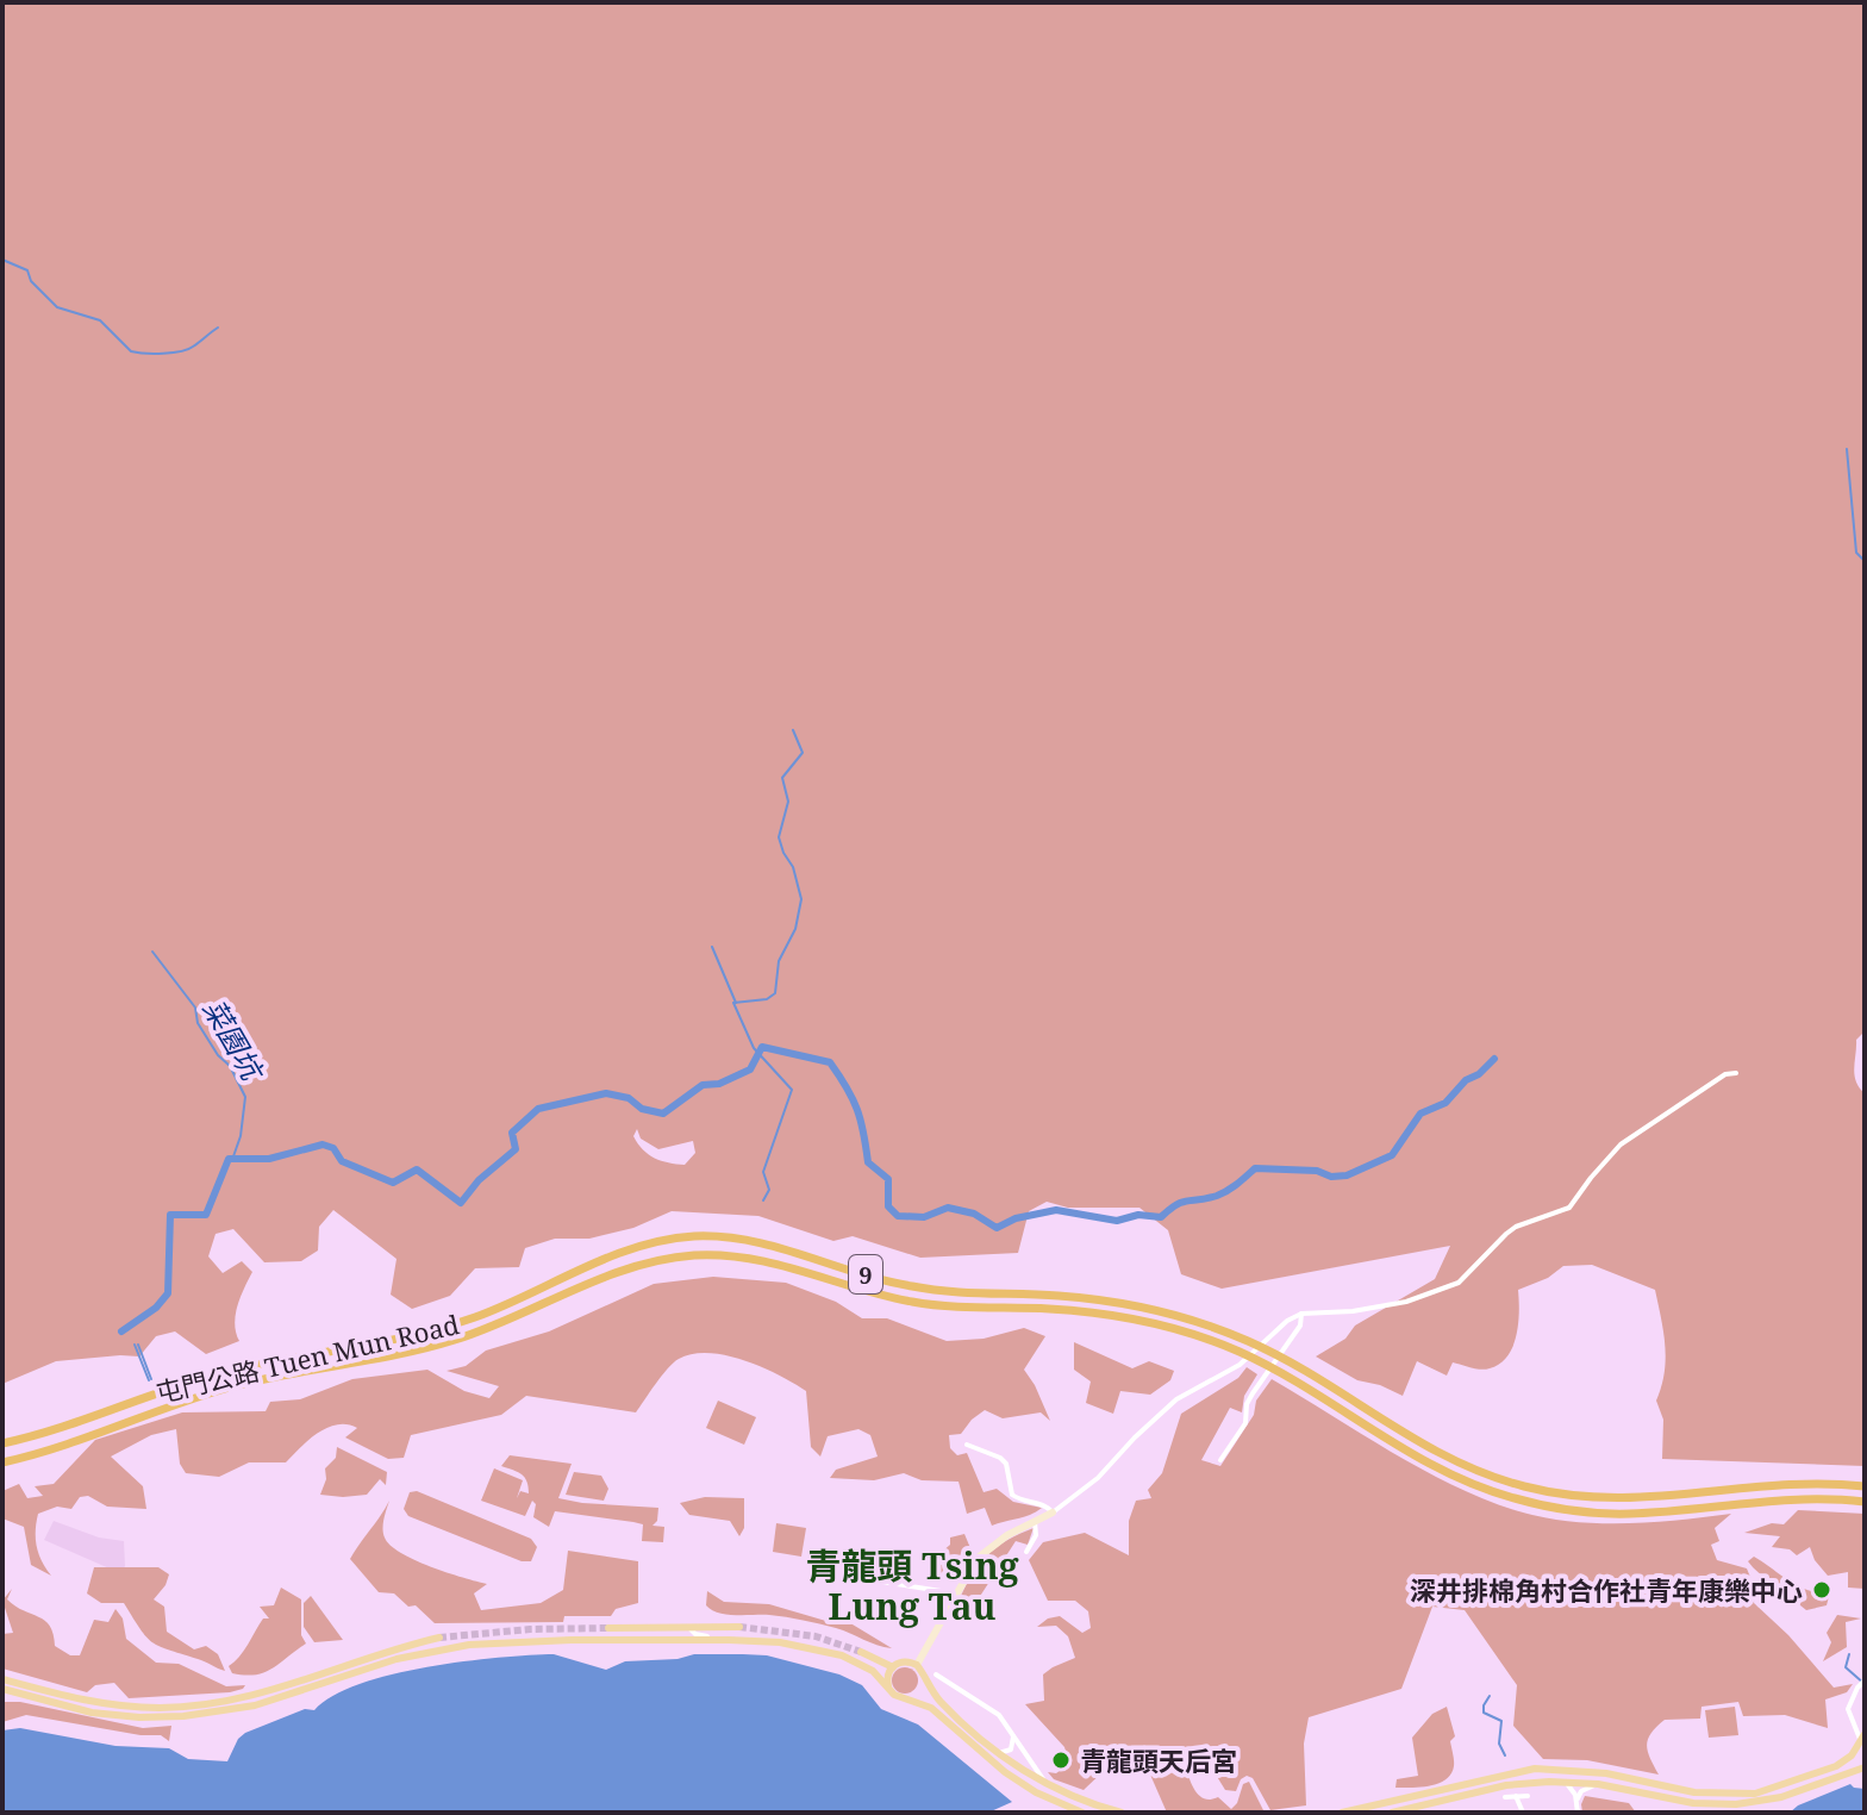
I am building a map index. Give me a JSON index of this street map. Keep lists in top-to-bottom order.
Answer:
{
  "streets": {
    "highway": ["9", "屯門公路 Tuen Mun Road"]
  },
  "districts": ["青龍頭 Tsing Lung Tau"],
  "water": ["菜園坑"],
  "places": ["深井排棉角村合作社青年康樂中心", "青龍頭天后宮"]
}
